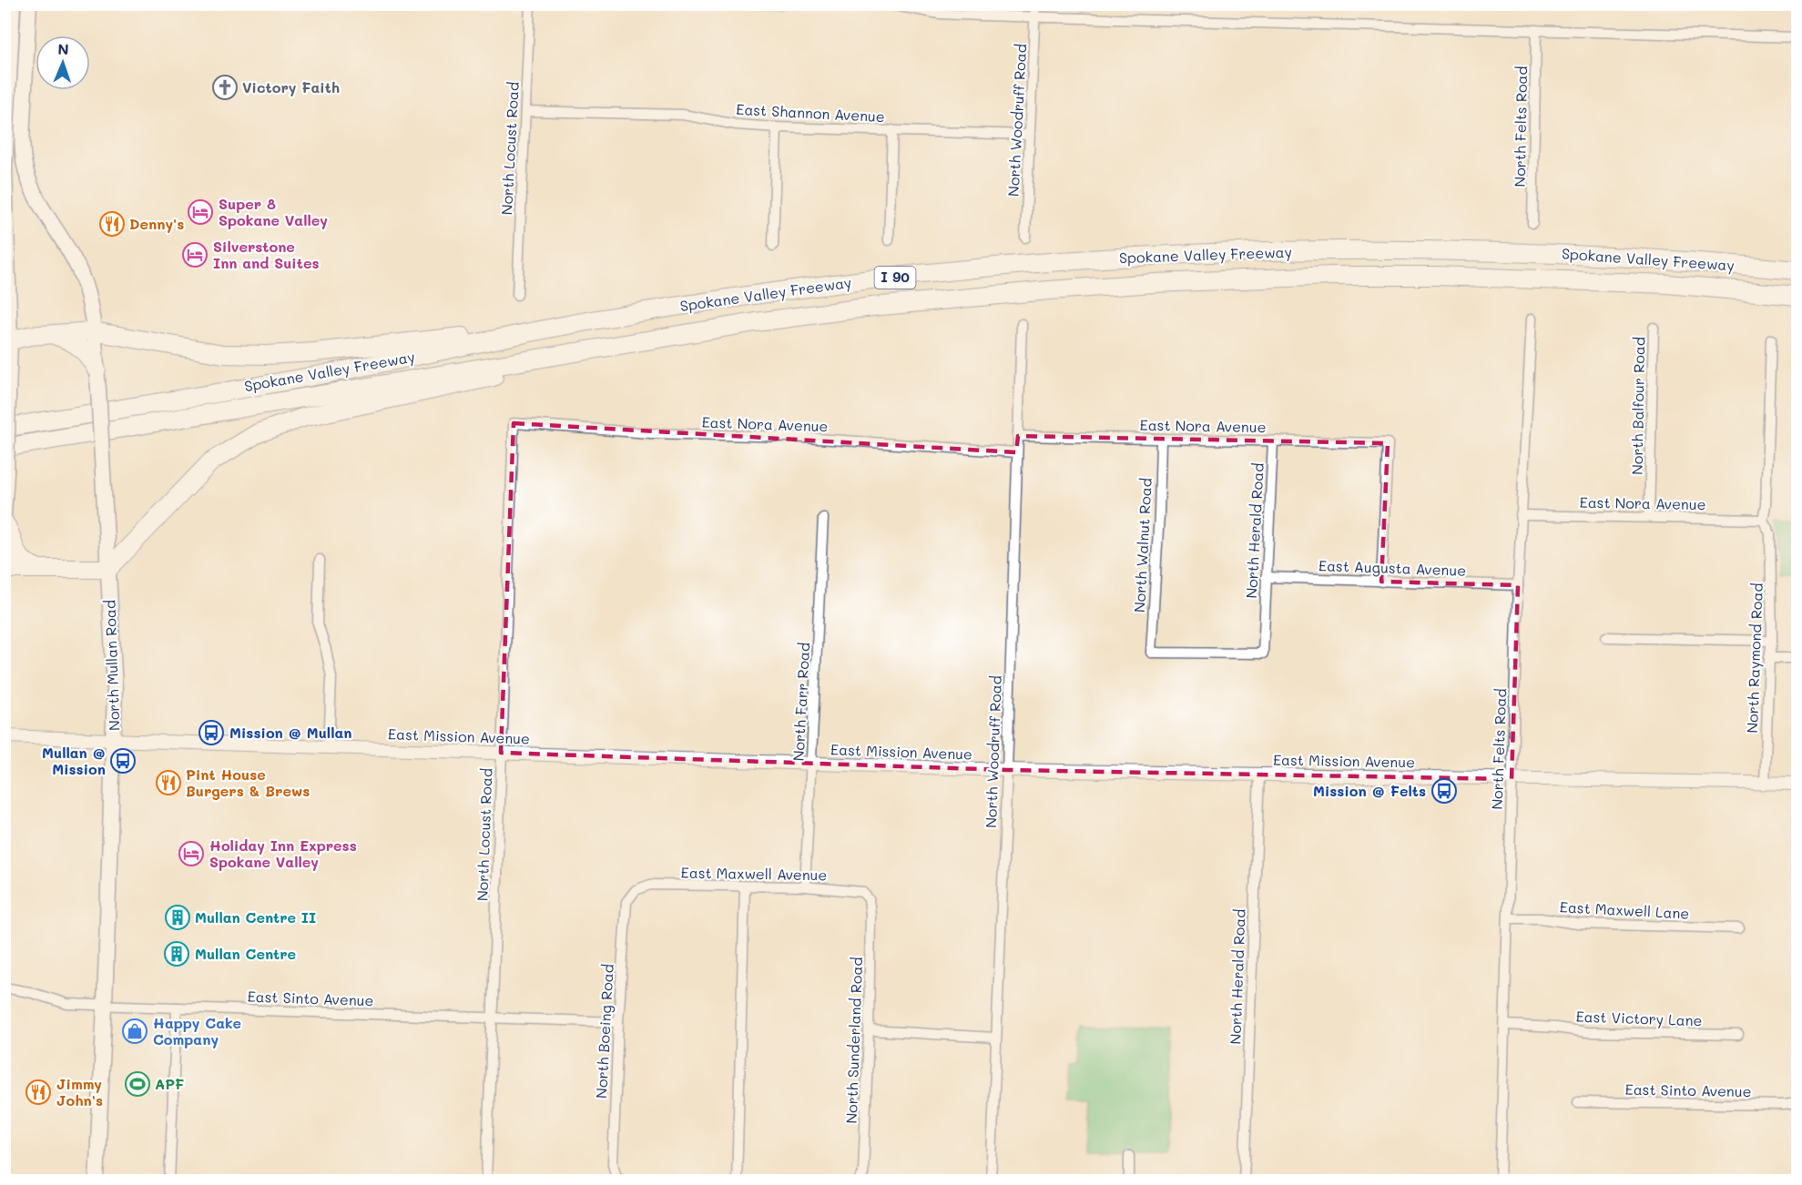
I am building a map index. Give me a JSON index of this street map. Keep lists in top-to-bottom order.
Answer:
{
  "streets": {
    "highway": ["Spokane Valley Freeway", "I 90"],
    "main road": ["North Mullan Road"],
    "street": [
      "East Shannon Avenue",
      "North Woodruff Road",
      "North Felts Road",
      "North Locust Road",
      "North Balfour Road",
      "East Nora Avenue",
      "North Herald Road",
      "North Walnut Road",
      "East Augusta Avenue",
      "North Raymond Road",
      "North Farr Road",
      "East Mission Avenue",
      "East Maxwell Avenue",
      "East Maxwell Lane",
      "East Sinto Avenue",
      "East Victory Lane",
      "North Boeing Road",
      "North Sunderland Road"
    ]
  },
  "crossings": [
    ["East Shannon Avenue", "North Woodruff Road"],
    ["East Shannon Avenue", "North Locust Road"],
    ["North Woodruff Road", "East Nora Avenue"],
    ["North Woodruff Road", "East Mission Avenue"],
    ["North Felts Road", "East Nora Avenue"],
    ["North Felts Road", "East Augusta Avenue"],
    ["North Felts Road", "East Mission Avenue"],
    ["North Felts Road", "East Maxwell Lane"],
    ["North Felts Road", "East Victory Lane"],
    ["North Locust Road", "East Nora Avenue"],
    ["North Locust Road", "East Mission Avenue"],
    ["North Locust Road", "East Sinto Avenue"],
    ["North Balfour Road", "East Nora Avenue"],
    ["East Nora Avenue", "North Herald Road"],
    ["East Nora Avenue", "North Walnut Road"],
    ["East Nora Avenue", "East Augusta Avenue"],
    ["East Nora Avenue", "North Raymond Road"],
    ["North Herald Road", "North Walnut Road"],
    ["North Herald Road", "East Augusta Avenue"],
    ["North Herald Road", "East Mission Avenue"],
    ["North Raymond Road", "East Mission Avenue"],
    ["North Mullan Road", "East Mission Avenue"],
    ["North Mullan Road", "East Sinto Avenue"],
    ["North Farr Road", "East Mission Avenue"],
    ["North Farr Road", "East Maxwell Avenue"],
    ["East Maxwell Avenue", "North Boeing Road"],
    ["East Maxwell Avenue", "North Sunderland Road"],
    ["East Sinto Avenue", "North Boeing Road"]
  ],
  "places": {
    "church": ["Victory Faith"],
    "hotel": ["Super 8 Spokane Valley", "Silverstone Inn and Suites", "Holiday Inn Express Spokane Valley"],
    "restaurant": ["Denny's", "Pint House Burgers & Brews", "Jimmy John's"],
    "bus stop": ["Mission @ Mullan", "Mullan @ Mission", "Mission @ Felts"],
    "building": ["Mullan Centre II", "Mullan Centre"],
    "shop": ["Happy Cake Company"],
    "sports": ["APF"]
  },
  "north": "top"
}
